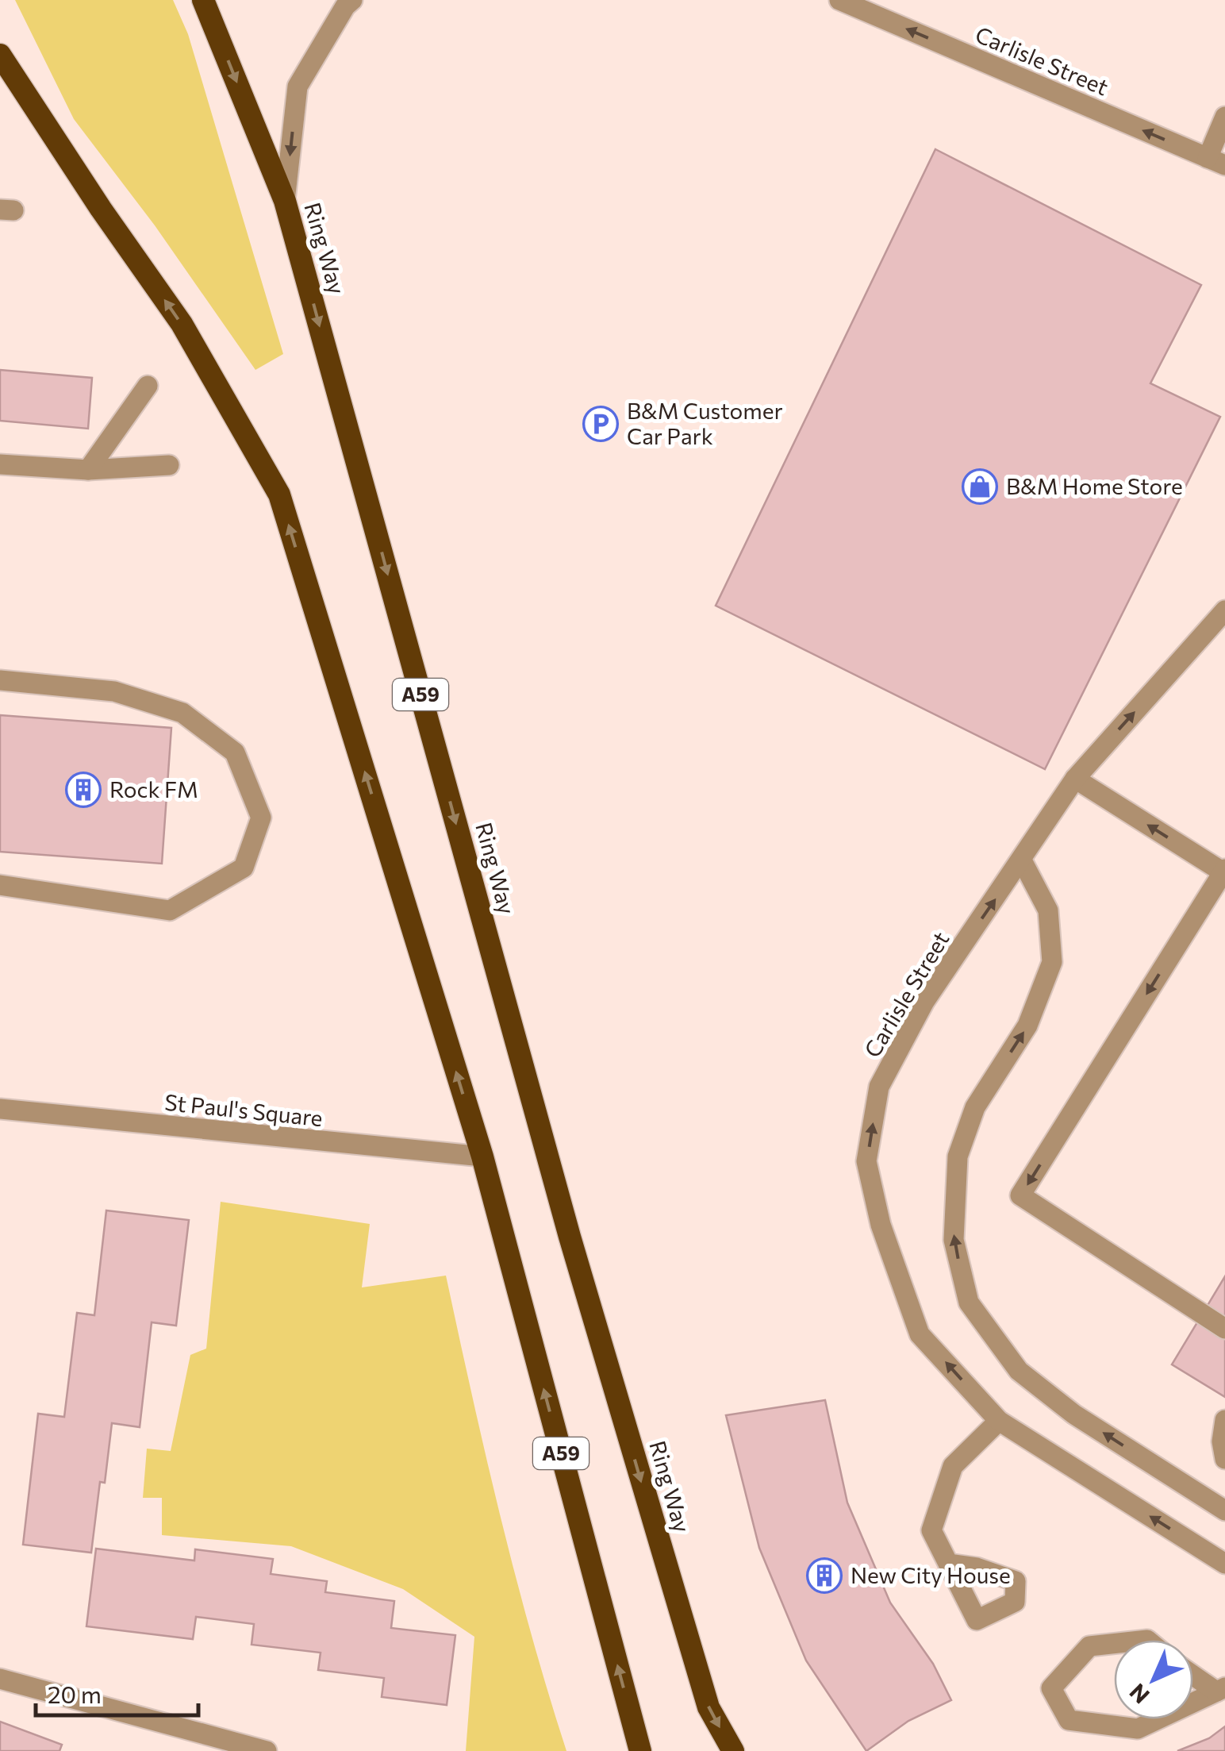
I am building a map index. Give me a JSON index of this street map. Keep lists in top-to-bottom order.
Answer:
{
  "streets": {
    "highway": ["Ring Way", "A59"],
    "street": ["Carlisle Street", "St Paul's Square"]
  },
  "crossings": [
    ["A59", "St Paul's Square"]
  ],
  "places": {
    "parking": ["B&M Customer Car Park"],
    "shop": ["B&M Home Store"],
    "building": ["Rock FM", "New City House"]
  },
  "scale_bar": "20 m",
  "north": "bottom left"
}
